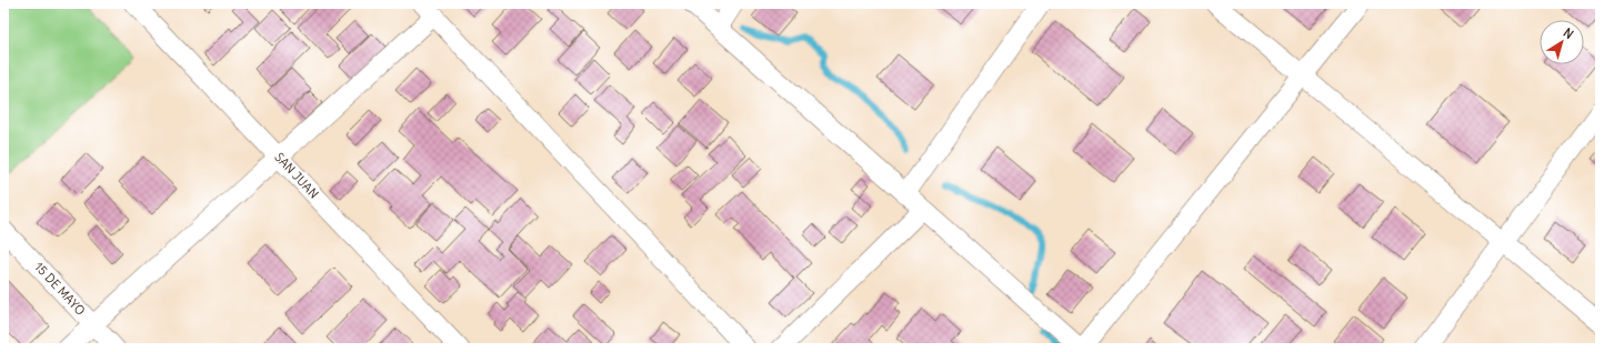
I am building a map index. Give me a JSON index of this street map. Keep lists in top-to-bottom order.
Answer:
{
  "streets": {
    "street": ["SAN JUAN", "15 DE MAYO"]
  },
  "north": "top right"
}
